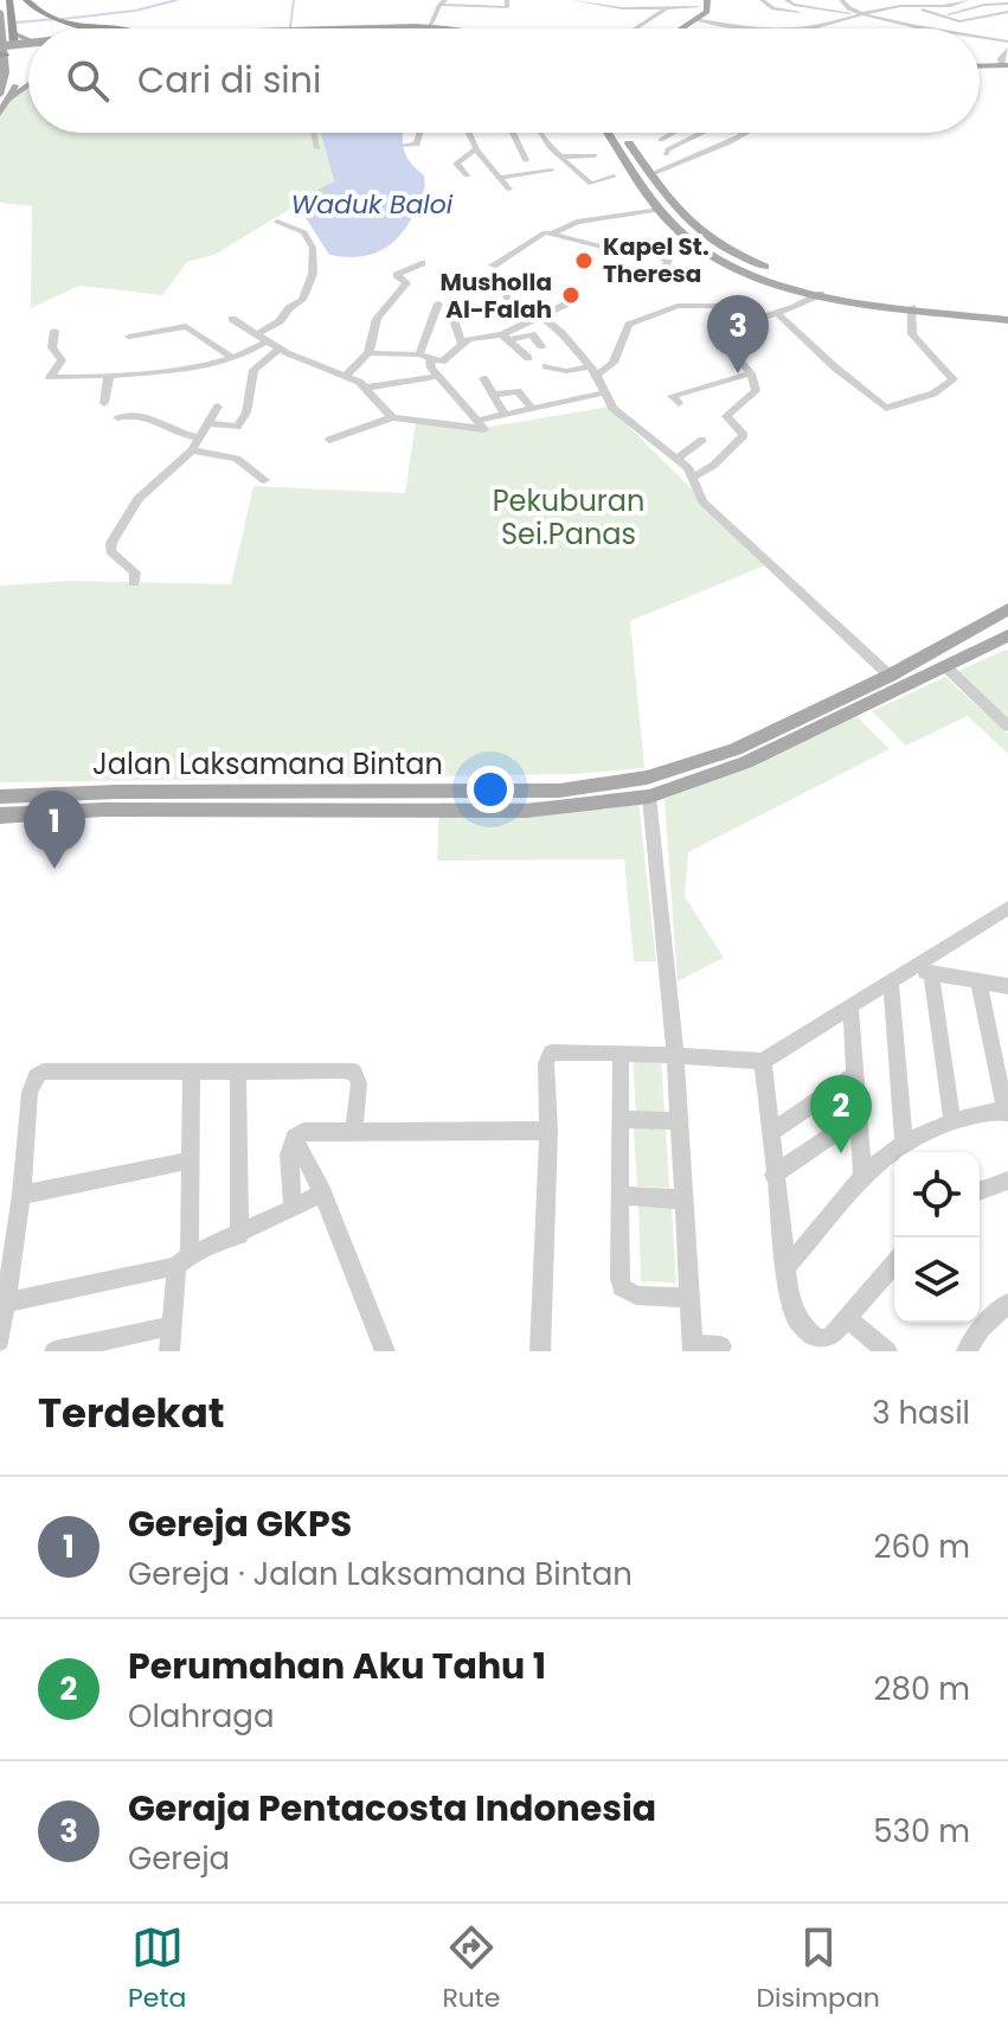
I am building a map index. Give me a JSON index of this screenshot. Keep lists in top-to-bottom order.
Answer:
{
  "streets": {
    "main road": ["Jalan Laksamana Bintan"]
  },
  "water": ["Waduk Baloi"],
  "parks": ["Pekuburan Sei.Panas"],
  "places": ["Kapel St. Theresa", "Musholla Al-Falah"],
  "page": {
    "search": "Cari di sini",
    "pins": ["3", "1", "2"],
    "heading": ["Terdekat", "3 hasil"],
    "list": [
      {
        "mark": "1",
        "name": "Gereja GKPS",
        "note": "Gereja · Jalan Laksamana Bintan",
        "value": "260 m"
      },
      {
        "mark": "2",
        "name": "Perumahan Aku Tahu 1",
        "note": "Olahraga",
        "value": "280 m"
      },
      {
        "mark": "3",
        "name": "Geraja Pentacosta Indonesia",
        "note": "Gereja",
        "value": "530 m"
      }
    ],
    "nav": ["Peta", "Rute", "Disimpan"]
  }
}
